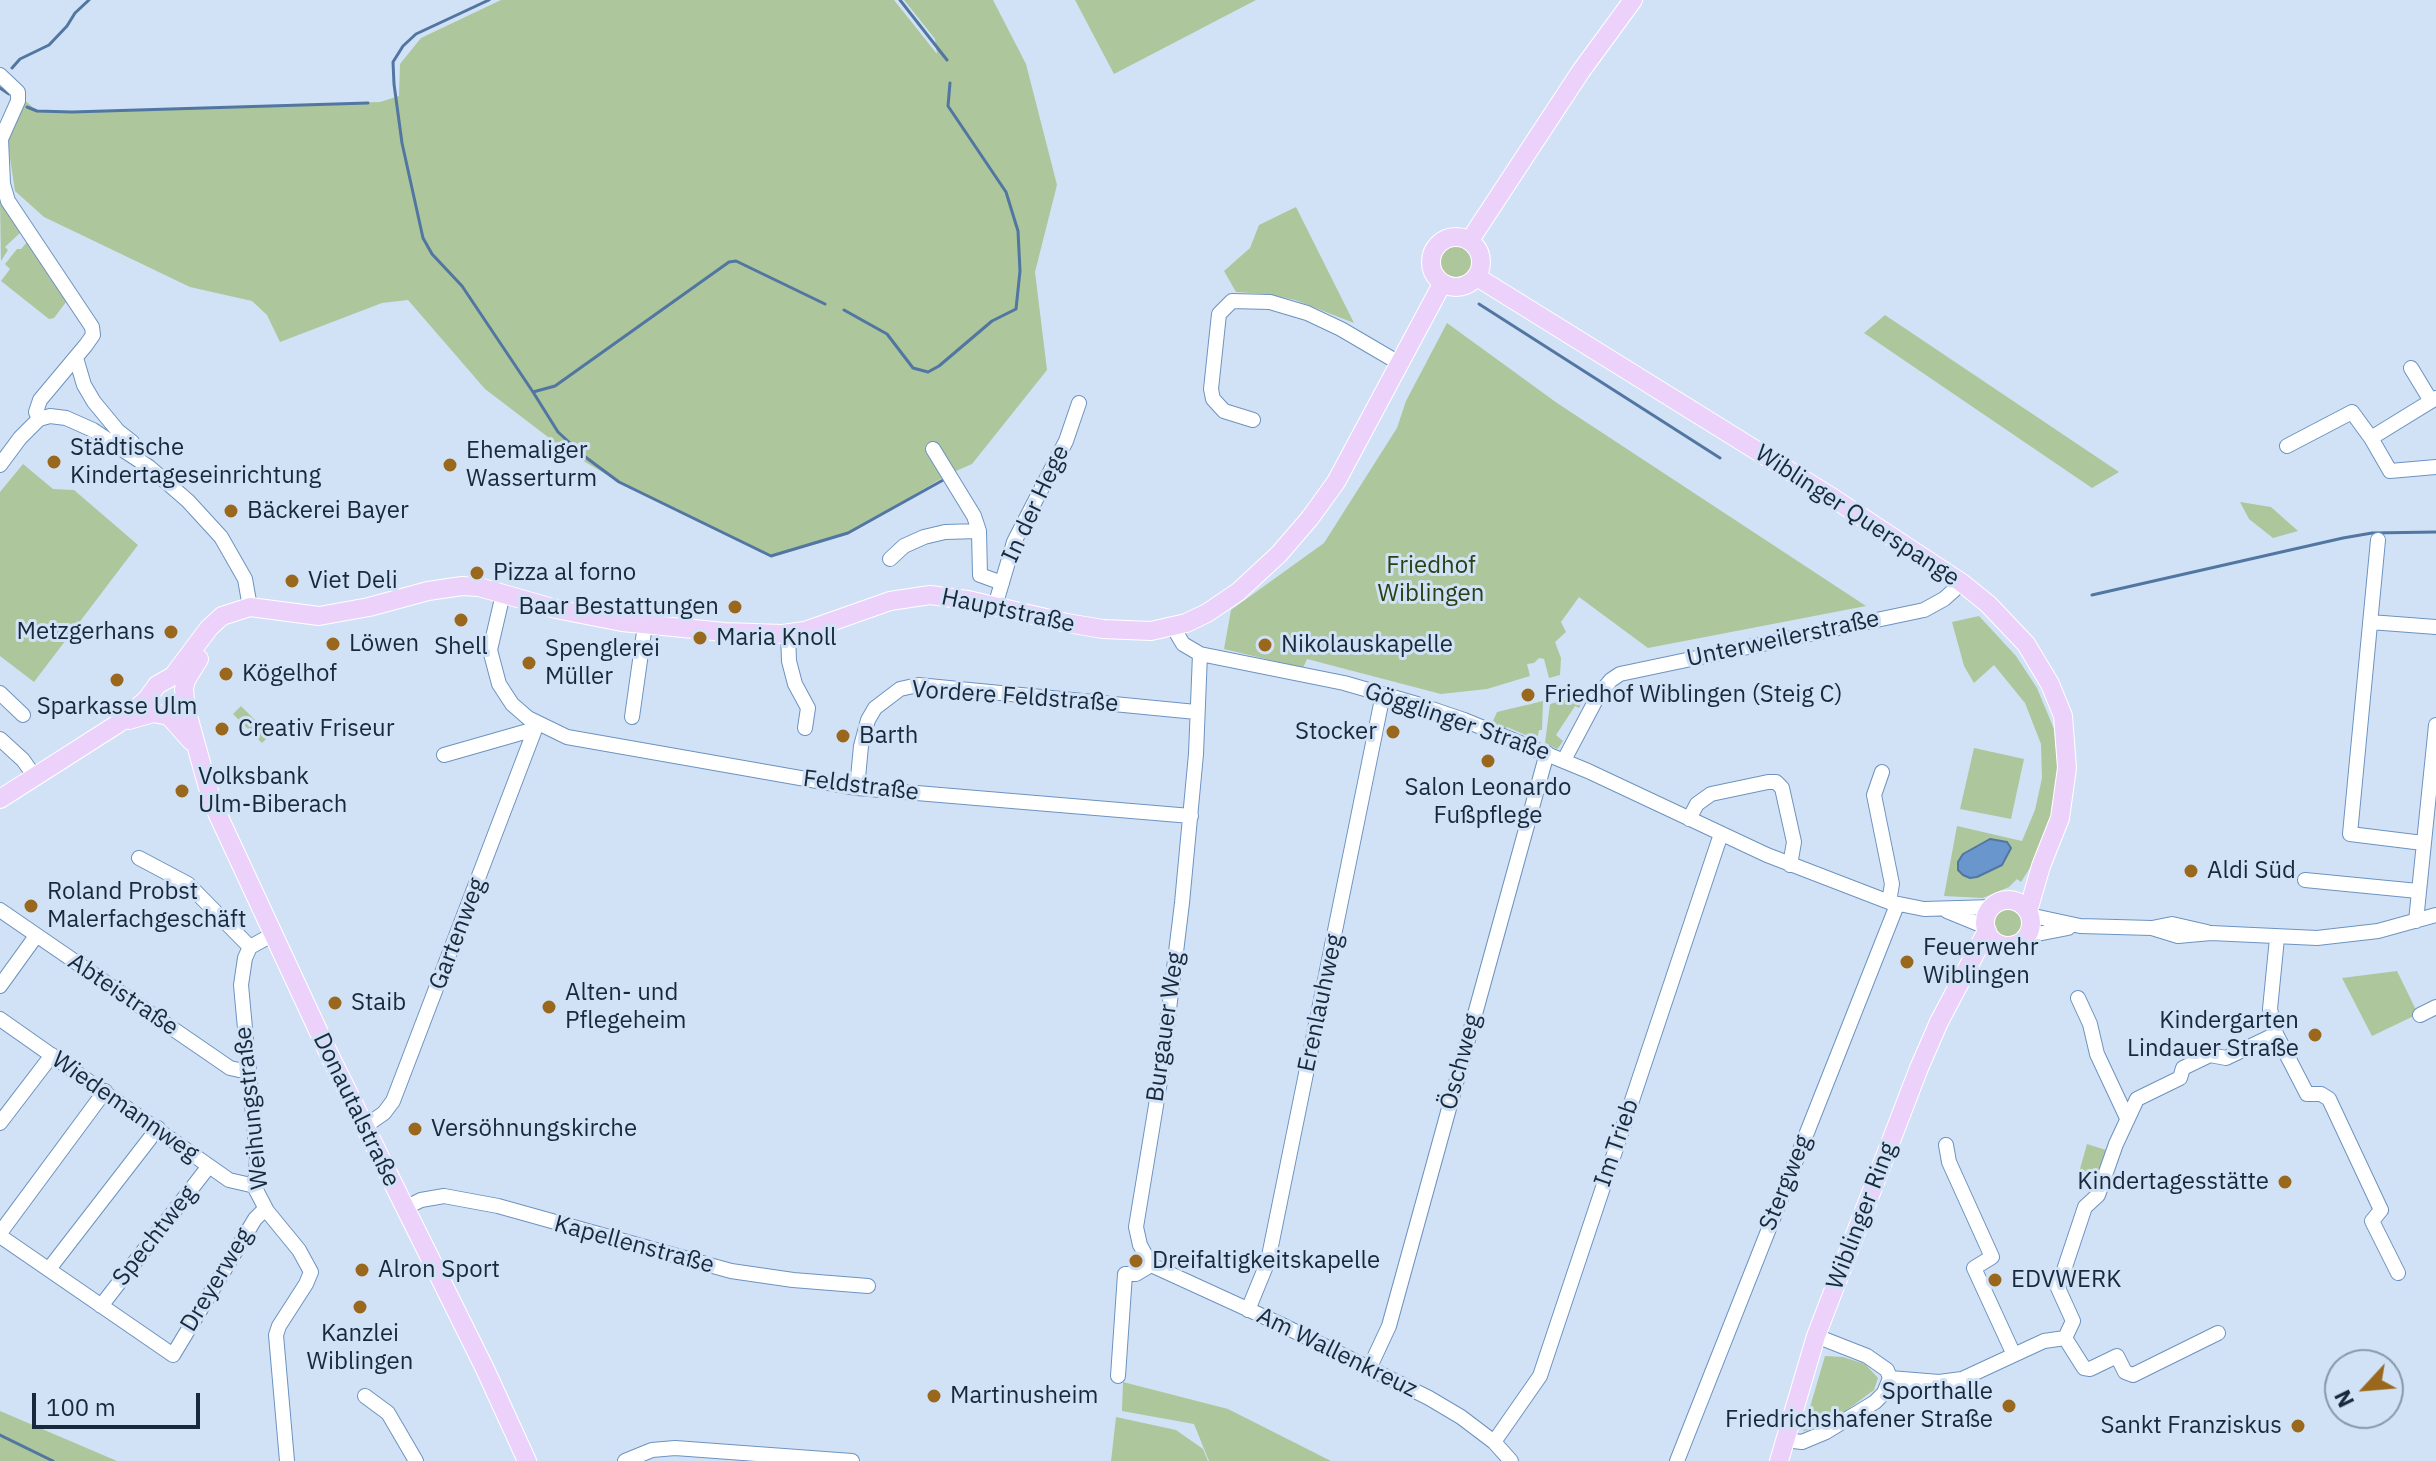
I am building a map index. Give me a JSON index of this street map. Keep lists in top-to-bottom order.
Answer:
{
  "streets": {
    "main road": [
      "Wiblinger Querspange",
      "Hauptstraße",
      "Donautalstraße",
      "Wiblinger Ring"
    ],
    "street": [
      "In der Hege",
      "Unterweilerstraße",
      "Vordere Feldstraße",
      "Gögglinger Straße",
      "Feldstraße",
      "Gartenweg",
      "Abteistraße",
      "Erenlauhweg",
      "Burgauer Weg",
      "Öschweg",
      "Wiedemannweg",
      "Weihungstraße",
      "Im Trieb",
      "Stergweg",
      "Spechtweg",
      "Kapellenstraße",
      "Dreyerweg",
      "Am Wallenkreuz"
    ]
  },
  "crossings": [
    ["In der Hege", "Hauptstraße"],
    ["Wiblinger Querspange", "Unterweilerstraße"],
    ["Wiblinger Querspange", "Gögglinger Straße"],
    ["Wiblinger Querspange", "Wiblinger Ring"],
    ["Hauptstraße", "Feldstraße"],
    ["Unterweilerstraße", "Gögglinger Straße"],
    ["Vordere Feldstraße", "Feldstraße"],
    ["Vordere Feldstraße", "Burgauer Weg"],
    ["Gögglinger Straße", "Erenlauhweg"],
    ["Gögglinger Straße", "Burgauer Weg"],
    ["Gögglinger Straße", "Öschweg"],
    ["Gögglinger Straße", "Im Trieb"],
    ["Gögglinger Straße", "Stergweg"],
    ["Gögglinger Straße", "Wiblinger Ring"],
    ["Feldstraße", "Gartenweg"],
    ["Feldstraße", "Burgauer Weg"],
    ["Gartenweg", "Donautalstraße"],
    ["Abteistraße", "Weihungstraße"],
    ["Erenlauhweg", "Am Wallenkreuz"],
    ["Burgauer Weg", "Am Wallenkreuz"],
    ["Öschweg", "Am Wallenkreuz"],
    ["Wiedemannweg", "Weihungstraße"],
    ["Wiedemannweg", "Spechtweg"],
    ["Weihungstraße", "Dreyerweg"],
    ["Donautalstraße", "Kapellenstraße"],
    ["Im Trieb", "Am Wallenkreuz"],
    ["Spechtweg", "Dreyerweg"]
  ],
  "parks": ["Friedhof Wiblingen"],
  "places": [
    "Städtische Kindertageseinrichtung",
    "Ehemaliger Wasserturm",
    "Bäckerei Bayer",
    "Pizza al forno",
    "Viet Deli",
    "Baar Bestattungen",
    "Shell",
    "Metzgerhans",
    "Maria Knoll",
    "Löwen",
    "Nikolauskapelle",
    "Spenglerei Müller",
    "Kögelhof",
    "Sparkasse Ulm",
    "Friedhof Wiblingen (Steig C)",
    "Creativ Friseur",
    "Stocker",
    "Barth",
    "Salon Leonardo Fußpflege",
    "Volksbank Ulm-Biberach",
    "Aldi Süd",
    "Roland Probst Malerfachgeschäft",
    "Feuerwehr Wiblingen",
    "Staib",
    "Alten- und Pflegeheim",
    "Kindergarten Lindauer Straße",
    "Versöhnungskirche",
    "Kindertagesstätte",
    "Dreifaltigkeitskapelle",
    "Alron Sport",
    "EDVWERK",
    "Kanzlei Wiblingen",
    "Martinusheim",
    "Sporthalle Friedrichshafener Straße",
    "Sankt Franziskus"
  ],
  "scale_bar": "100 m",
  "north": "bottom left"
}
